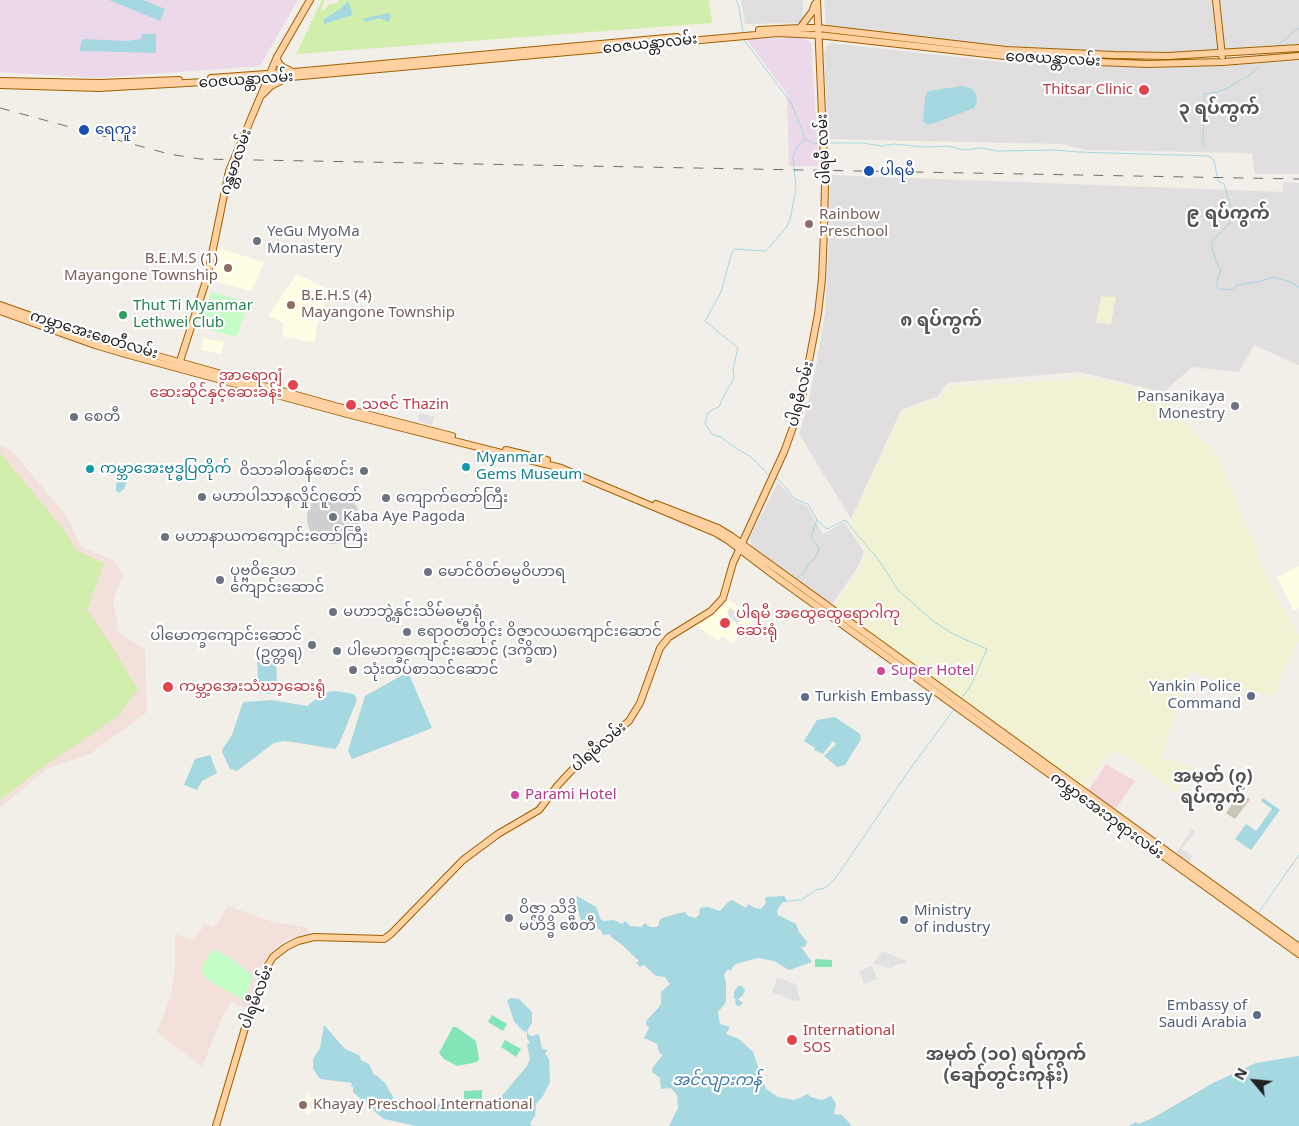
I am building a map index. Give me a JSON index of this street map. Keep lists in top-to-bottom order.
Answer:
{
  "streets": {
    "main road": [
      "ဝေဇယန္တာလမ်း",
      "ပါရမီ လမ်း",
      "ဂန္တမာလမ်း",
      "ကမ္ဘာအေးစေတီလမ်း",
      "ပါရမီလမ်း",
      "ကမ္ဘာအေးဘုရားလမ်း"
    ]
  },
  "crossings": [
    ["ဝေဇယန္တာလမ်း", "ဂန္တမာလမ်း"],
    ["ပါရမီ လမ်း", "ပါရမီလမ်း"],
    ["ဂန္တမာလမ်း", "ကမ္ဘာအေးစေတီလမ်း"]
  ],
  "districts": [
    "၃ ရပ်ကွက်",
    "၉ ရပ်ကွက်",
    "၈ ရပ်ကွက်",
    "အမှတ် (၇) ရပ်ကွက်",
    "အမှတ် (၁၀) ရပ်ကွက် (ချော်တွင်းကုန်း)"
  ],
  "water": ["အင်လျားကန်"],
  "places": [
    "Thitsar Clinic",
    "ရေကူး",
    "ပါရမီ",
    "Rainbow Preschool",
    "YeGu MyoMa Monastery",
    "B.E.M.S (1) Mayangone Township",
    "B.E.H.S (4) Mayangone Township",
    "Thut Ti Myanmar Lethwei Club",
    "အာရောဂျံ ဆေးဆိုင်နှင့်ဆေးခန်း",
    "သဇင် Thazin",
    "Pansanikaya Monestry",
    "စေတီ",
    "Myanmar Gems Museum",
    "ကမ္ဘာအေးဗုဒ္ဓပြတိုက်",
    "ဝိသာခါတန်စောင်း",
    "မဟာပါသာနလှိုင်ဂူတော်",
    "ကျောက်တော်ကြီး",
    "Kaba Aye Pagoda",
    "မဟာနာယကကျောင်းတော်ကြီး",
    "မောင်ဝိတ်ဓမ္မဝိဟာရ",
    "ပုဗ္ဗဝိဒေဟ ကျောင်းဆောင်",
    "မဟာဘွဲ့နှင်းသိမ်ဓမ္မာရုံ",
    "ပါရမီ အထွေထွေရောဂါကု ဆေးရုံ",
    "ဧရာဝတီတိုင်း ဝိဇ္ဇာလယကျောင်းဆောင်",
    "ပါမောက္ခကျောင်းဆောင် (ဥတ္တရ)",
    "ပါမောက္ခကျောင်းဆောင် (ဒက္ခိဏ)",
    "သုံးထပ်စာသင်ဆောင်",
    "Super Hotel",
    "ကမ္ဘာ့အေးသံဃာ့ဆေးရုံ",
    "Yankin Police Command",
    "Turkish Embassy",
    "Parami Hotel",
    "ဝိဇ္ဇာ သိဒ္ဓိ မဟိဒ္ဓိ စေတီ",
    "Ministry of industry",
    "Embassy of Saudi Arabia",
    "International SOS",
    "Khayay Preschool International"
  ],
  "north": "top left"
}
